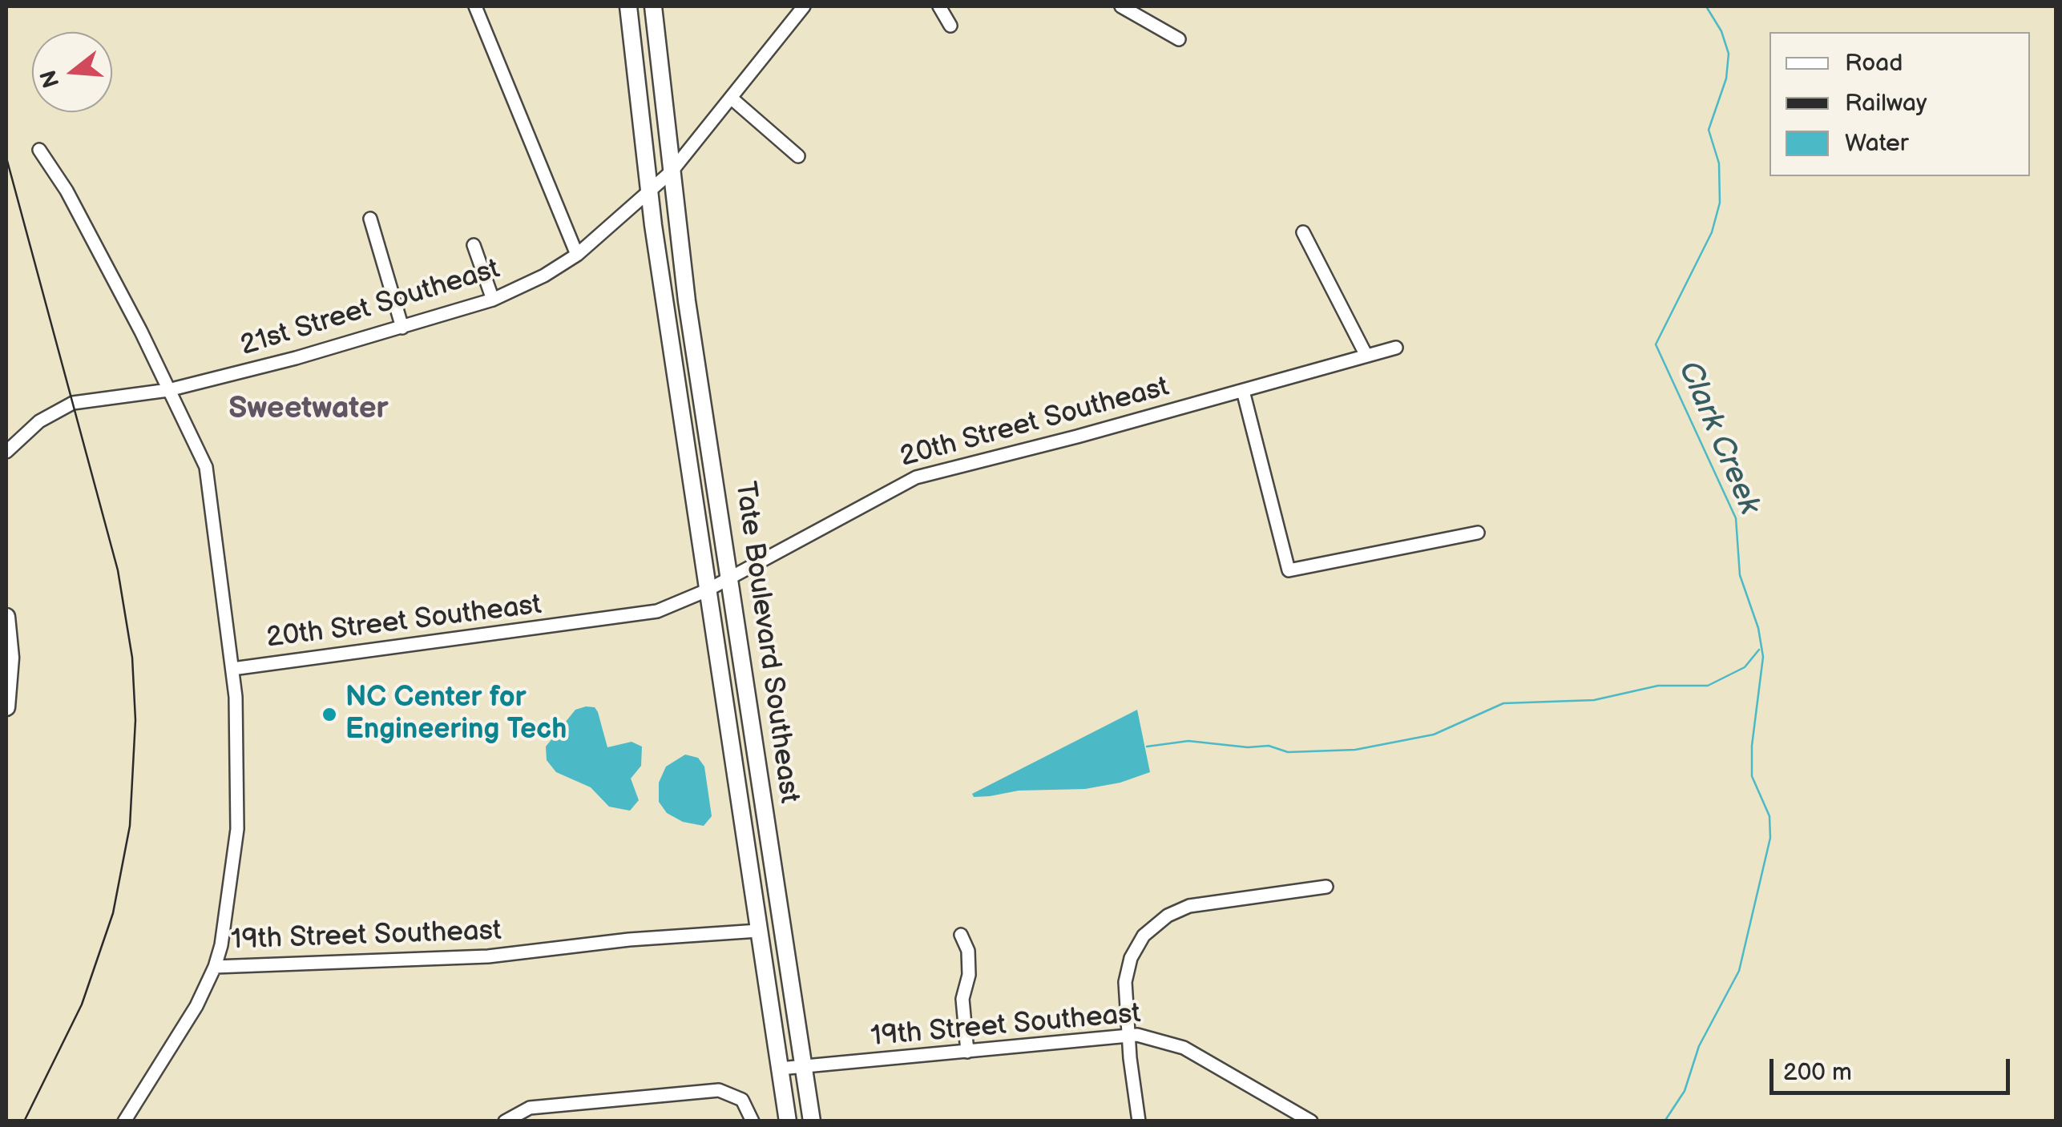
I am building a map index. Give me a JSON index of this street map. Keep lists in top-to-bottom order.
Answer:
{
  "streets": {
    "main road": ["Tate Boulevard Southeast"],
    "street": ["21st Street Southeast", "20th Street Southeast", "19th Street Southeast"]
  },
  "crossings": [
    ["21st Street Southeast", "Tate Boulevard Southeast"],
    ["20th Street Southeast", "Tate Boulevard Southeast"],
    ["Tate Boulevard Southeast", "19th Street Southeast"]
  ],
  "districts": ["Sweetwater"],
  "water": ["Clark Creek"],
  "places": ["NC Center for Engineering Tech"],
  "legend": ["Road", "Railway", "Water"],
  "scale_bar": "200 m",
  "north": "left"
}
